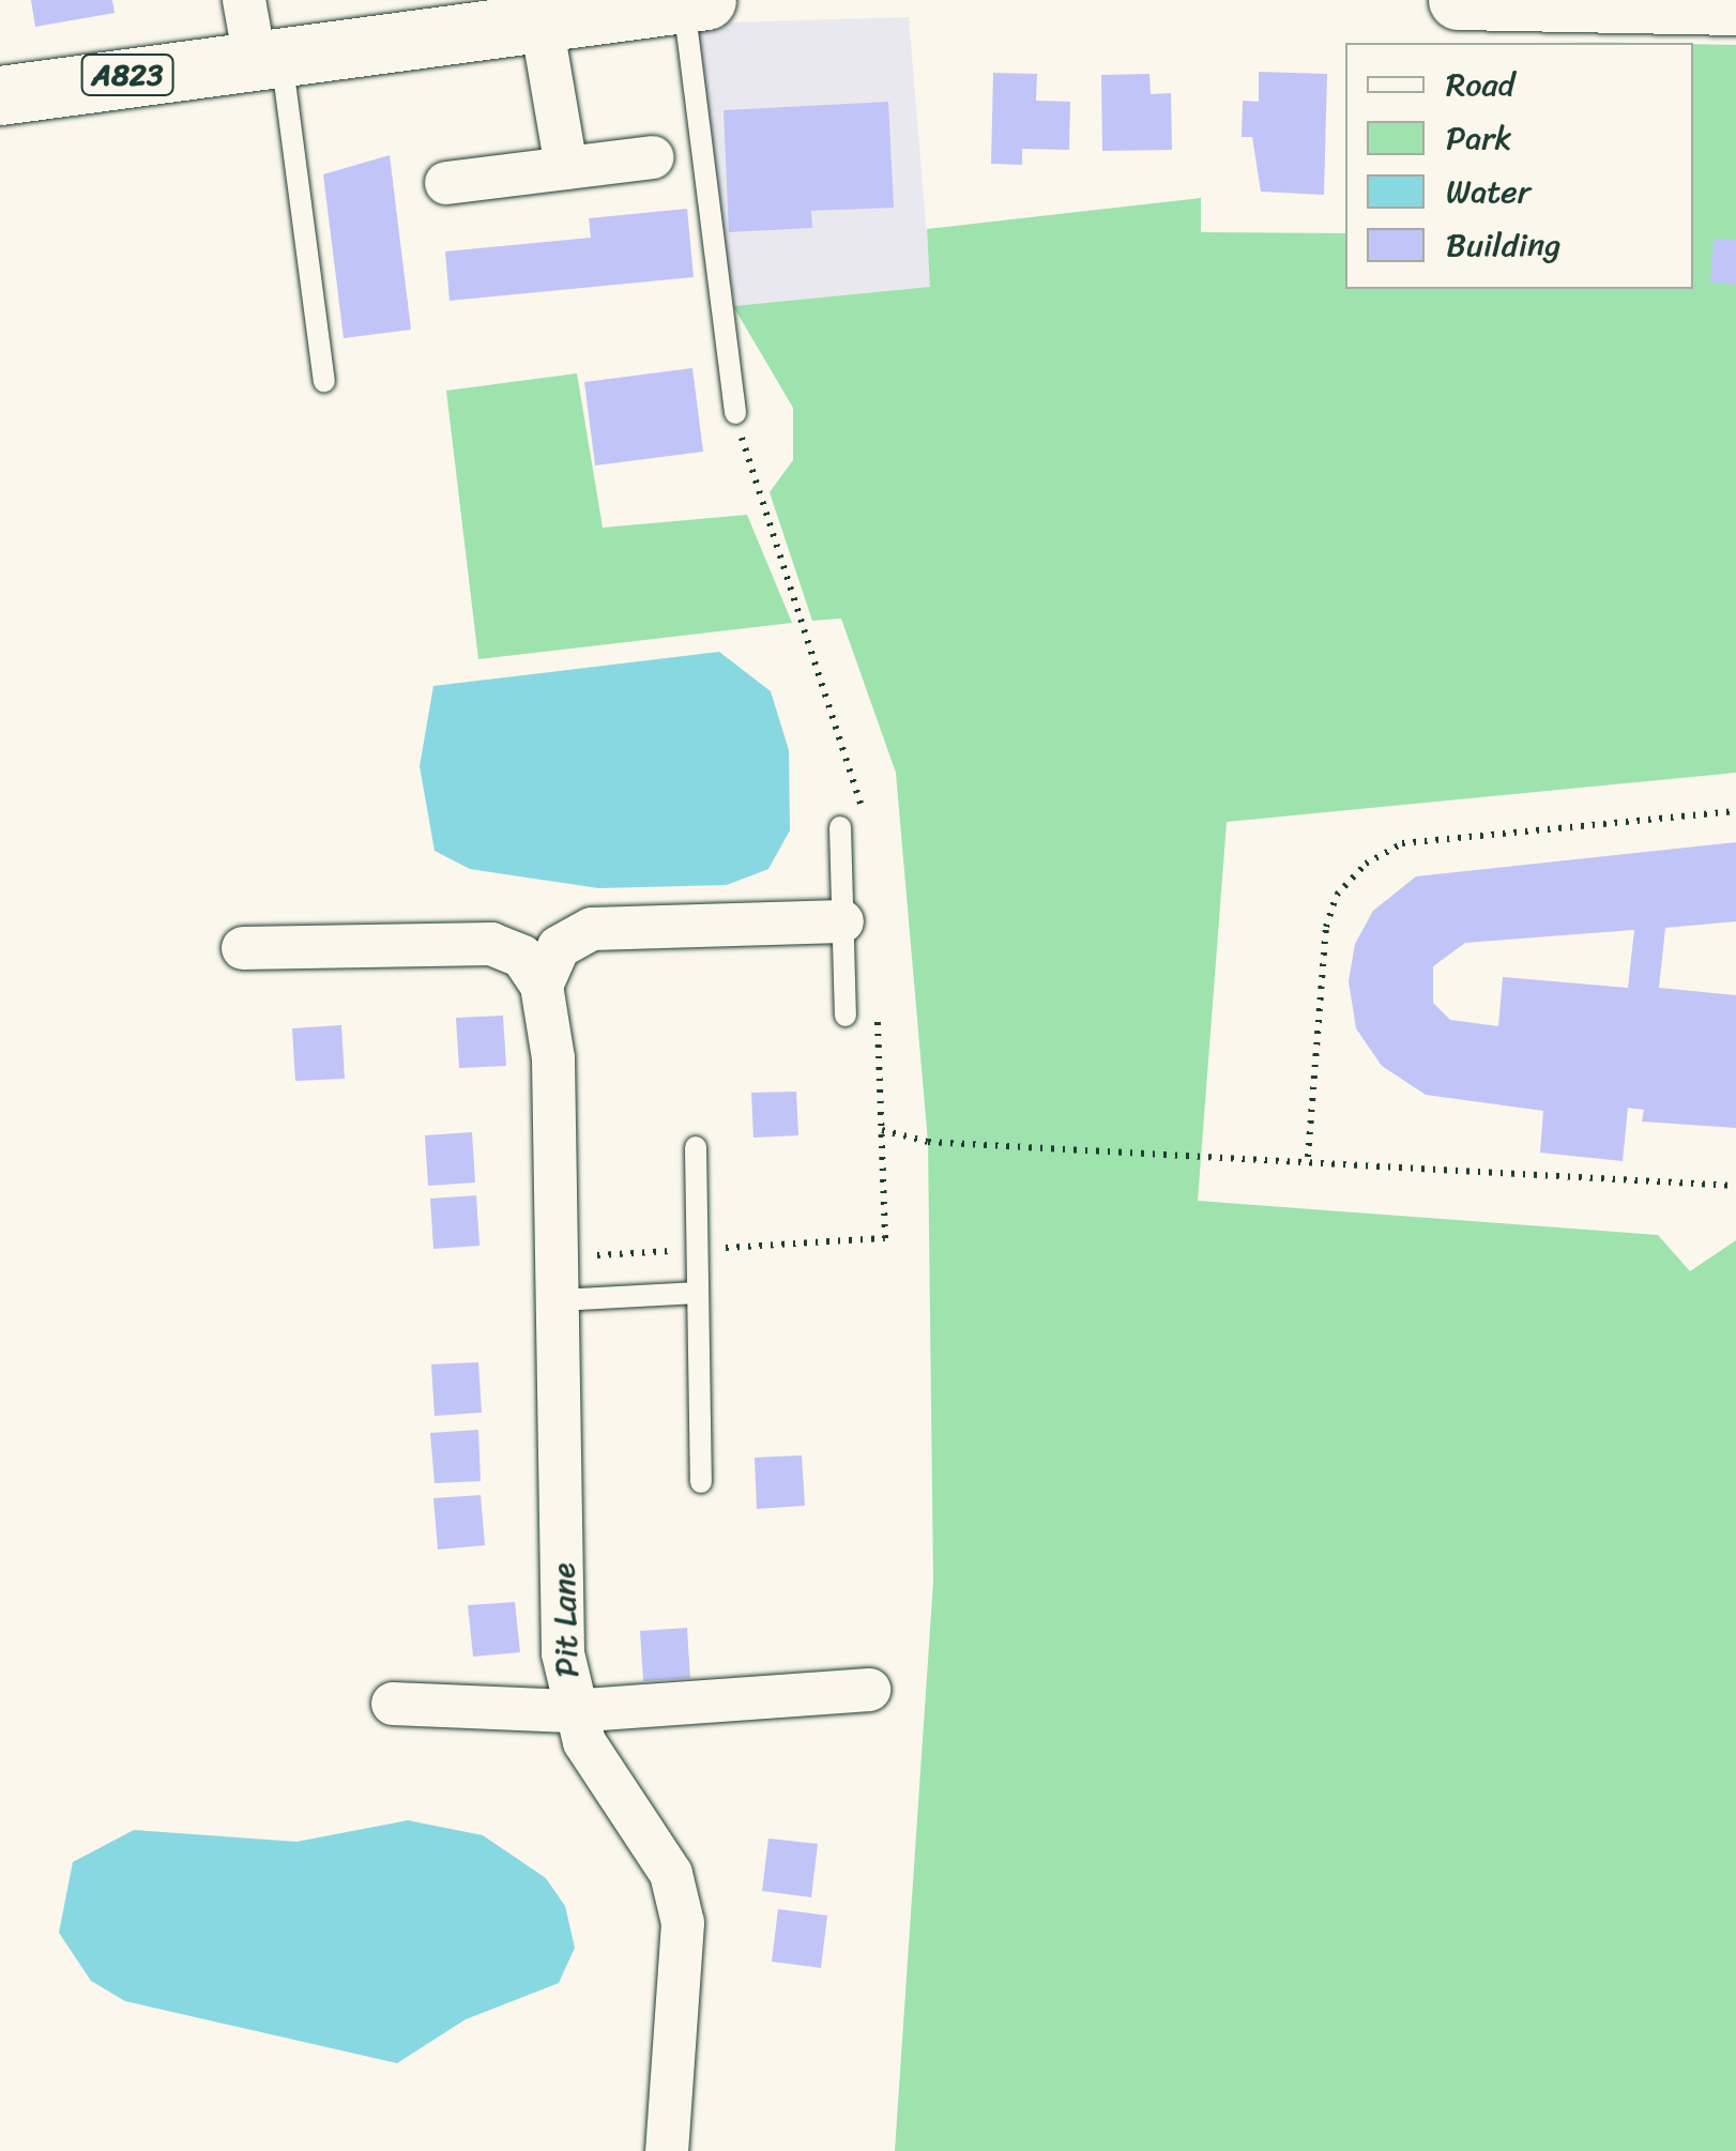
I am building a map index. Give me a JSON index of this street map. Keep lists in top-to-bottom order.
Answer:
{
  "streets": {
    "main road": ["A823"],
    "street": ["Pit Lane"]
  },
  "legend": [
    "Road",
    "Park",
    "Water",
    "Building"
  ]
}
